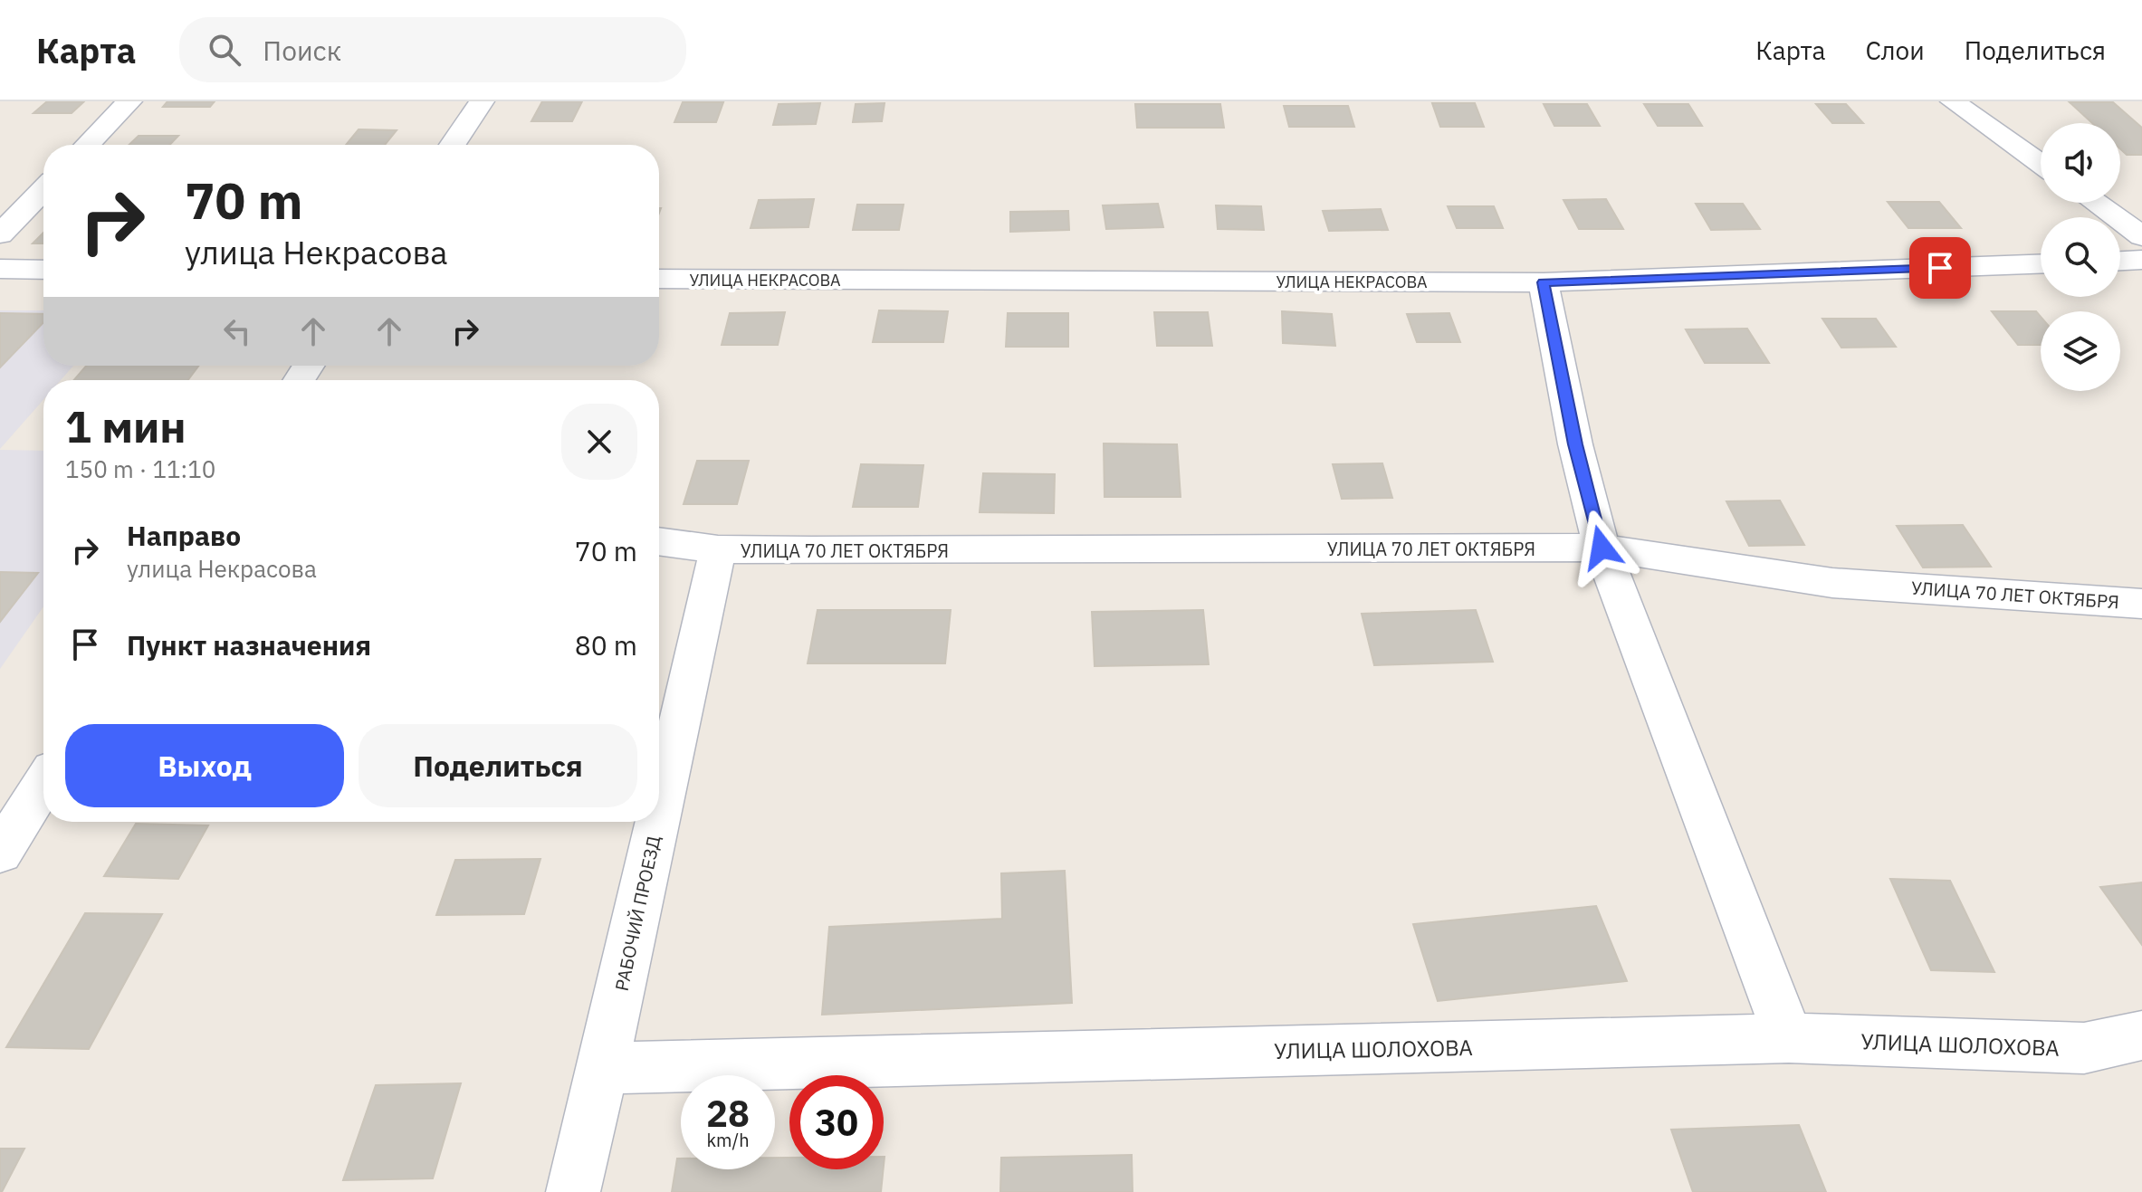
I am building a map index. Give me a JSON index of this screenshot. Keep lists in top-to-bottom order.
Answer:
{
  "streets": {
    "street": [
      "УЛИЦА НЕКРАСОВА",
      "УЛИЦА 70 ЛЕТ ОКТЯБРЯ",
      "РАБОЧИЙ ПРОЕЗД",
      "УЛИЦА ШОЛОХОВА"
    ]
  },
  "crossings": [
    ["УЛИЦА 70 ЛЕТ ОКТЯБРЯ", "РАБОЧИЙ ПРОЕЗД"],
    ["РАБОЧИЙ ПРОЕЗД", "УЛИЦА ШОЛОХОВА"]
  ],
  "page": {
    "header": "Карта",
    "search": "Поиск",
    "nav": ["Карта", "Слои", "Поделиться"],
    "turn": ["70 m", "улица Некрасова"],
    "heading": ["1 мин", "150 m · 11:10"],
    "list": [
      {
        "name": "Направо",
        "note": "улица Некрасова",
        "value": "70 m"
      },
      {
        "name": "Пункт назначения",
        "value": "80 m"
      }
    ],
    "buttons": ["Выход", "Поделиться"],
    "speed": "28 km/h",
    "limit": "30"
  }
}
